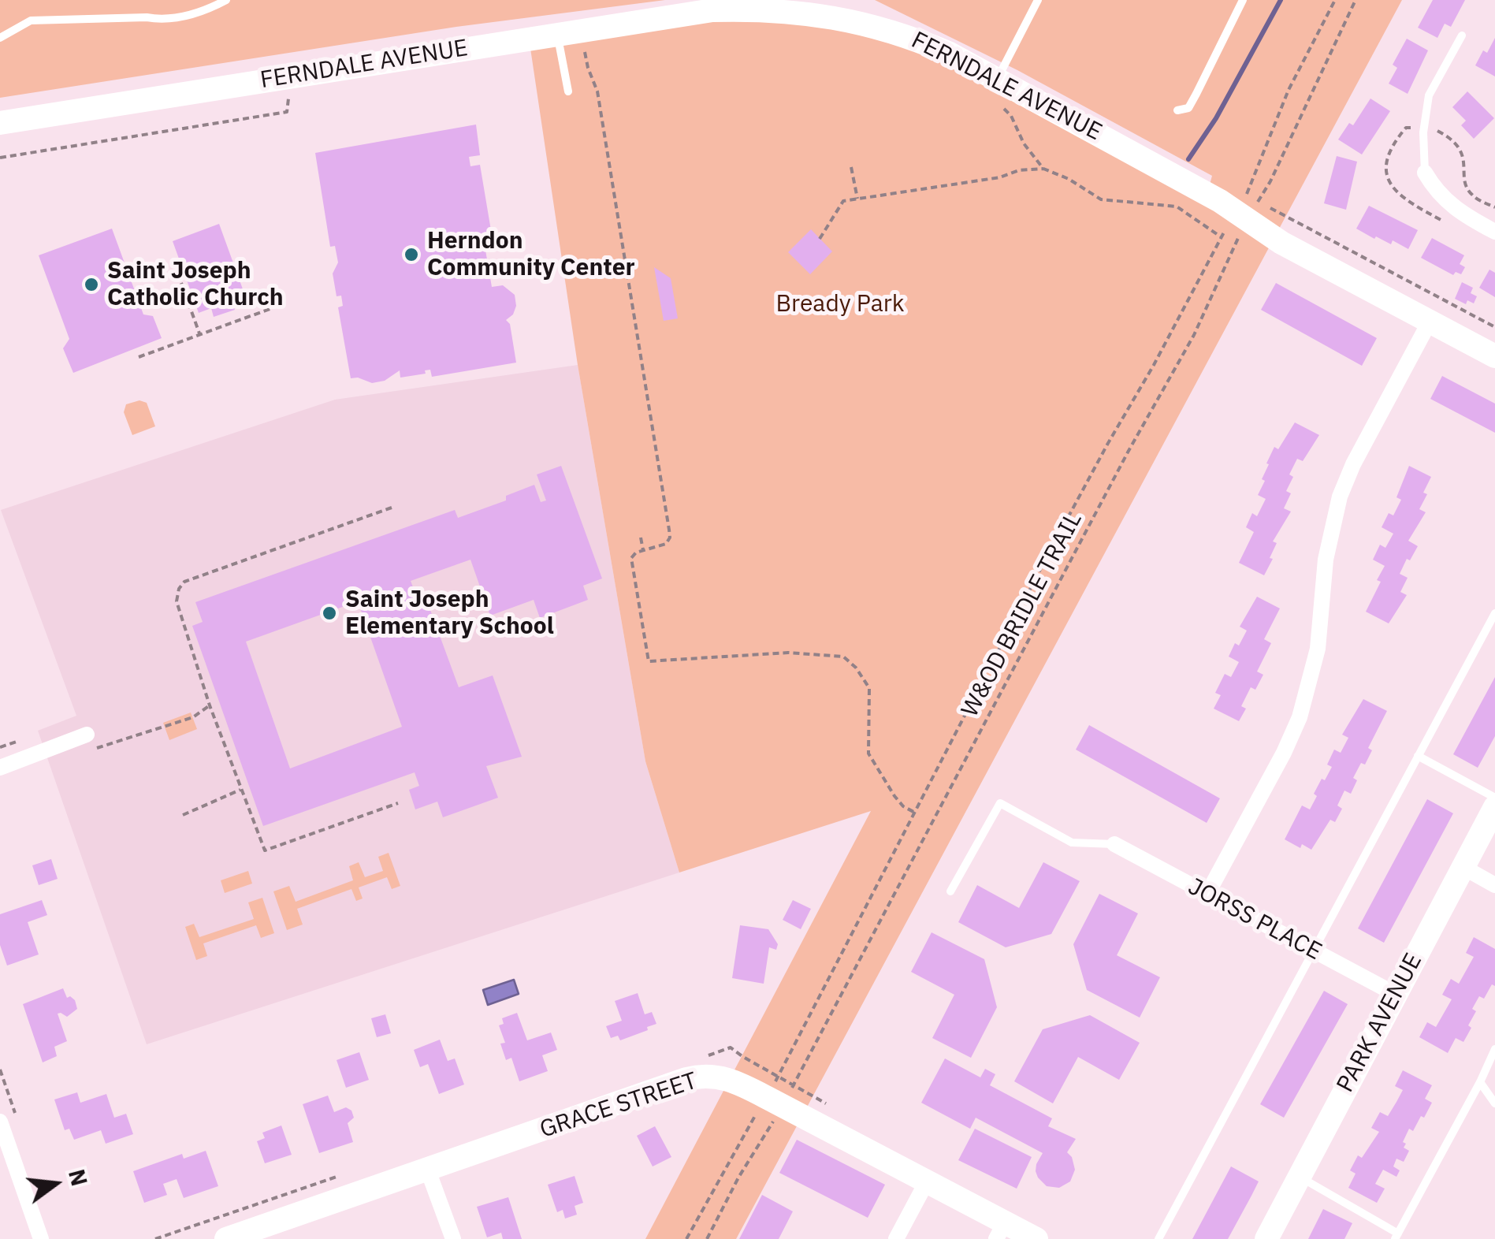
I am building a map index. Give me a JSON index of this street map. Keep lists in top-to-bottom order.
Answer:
{
  "streets": {
    "street": [
      "FERNDALE AVENUE",
      "JORSS PLACE",
      "PARK AVENUE",
      "GRACE STREET"
    ],
    "path": ["W&OD BRIDLE TRAIL"]
  },
  "crossings": [
    ["FERNDALE AVENUE", "W&OD BRIDLE TRAIL"],
    ["W&OD BRIDLE TRAIL", "GRACE STREET"],
    ["JORSS PLACE", "PARK AVENUE"]
  ],
  "parks": ["Bready Park"],
  "places": ["Herndon Community Center", "Saint Joseph Catholic Church", "Saint Joseph Elementary School"],
  "north": "right"
}
